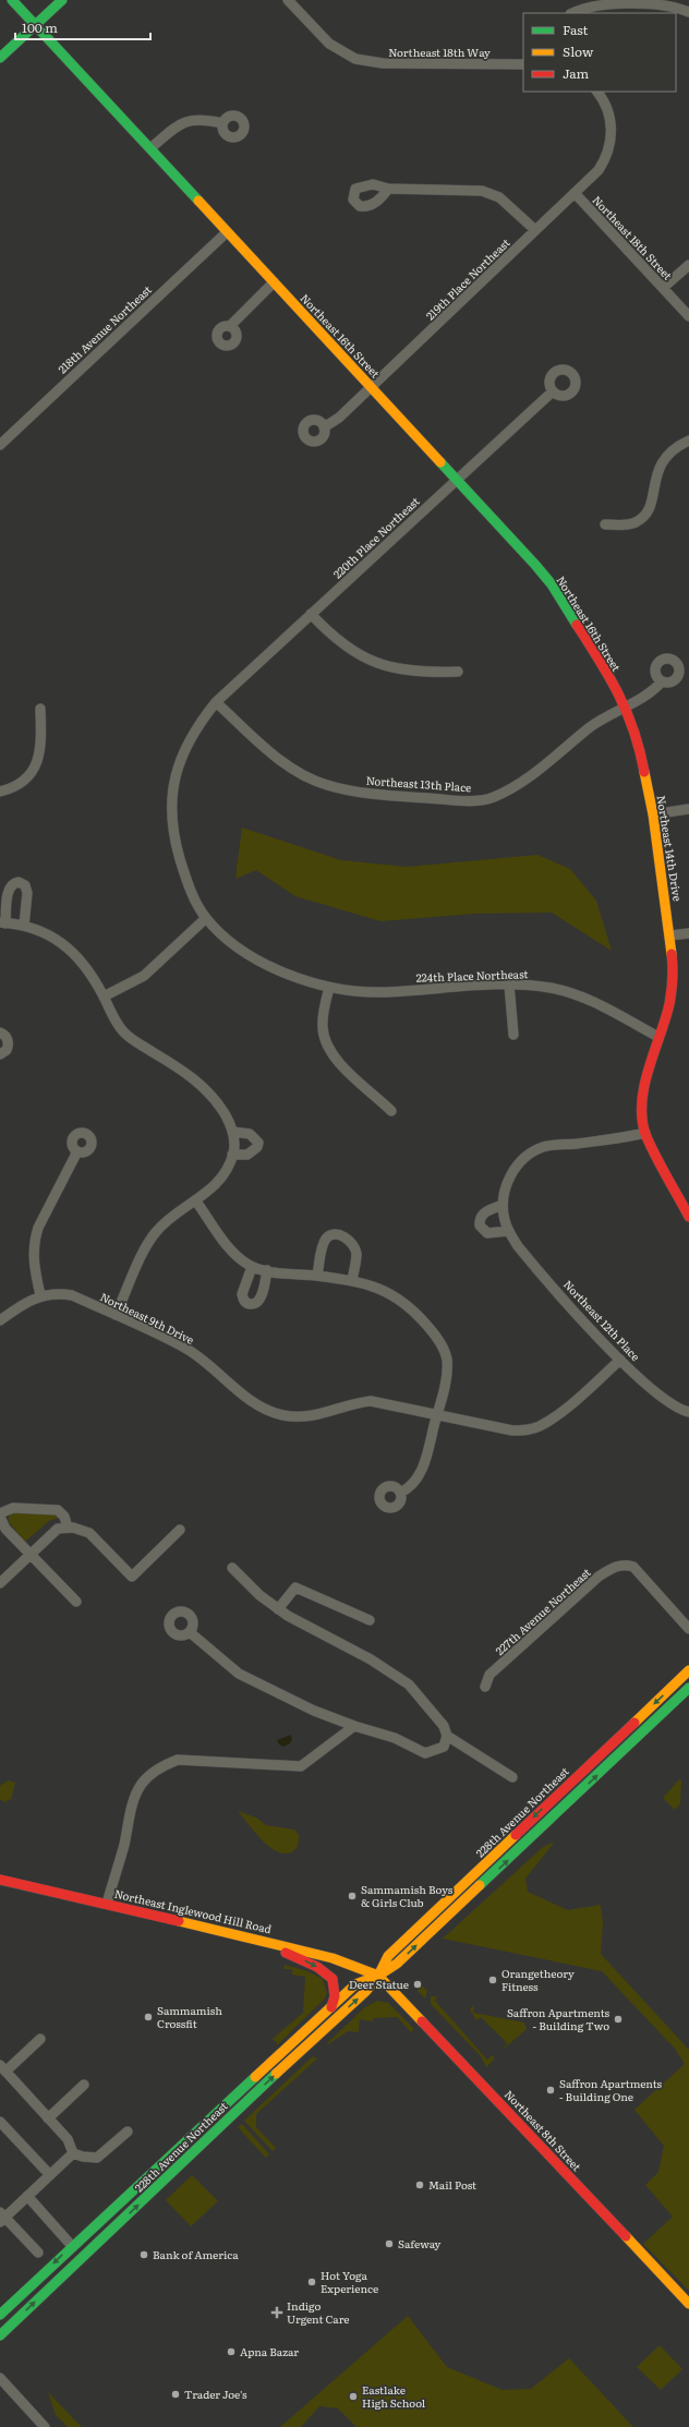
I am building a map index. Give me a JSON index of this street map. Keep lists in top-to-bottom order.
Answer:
{
  "streets": {
    "street": [
      "Northeast 18th Way",
      "Northeast 18th Street",
      "219th Place Northeast",
      "218th Avenue Northeast",
      "Northeast 16th Street",
      "220th Place Northeast",
      "Northeast 13th Place",
      "Northeast 14th Drive",
      "224th Place Northeast",
      "Northeast 9th Drive",
      "Northeast 12th Place",
      "227th Avenue Northeast",
      "228th Avenue Northeast",
      "Northeast Inglewood Hill Road",
      "Northeast 8th Street"
    ]
  },
  "crossings": [
    ["Northeast 18th Street", "219th Place Northeast"],
    ["219th Place Northeast", "Northeast 16th Street"],
    ["218th Avenue Northeast", "Northeast 16th Street"],
    ["Northeast 16th Street", "220th Place Northeast"],
    ["Northeast 16th Street", "Northeast 13th Place"],
    ["Northeast 16th Street", "Northeast 14th Drive"],
    ["220th Place Northeast", "Northeast 13th Place"],
    ["Northeast 13th Place", "Northeast 14th Drive"],
    ["Northeast 14th Drive", "224th Place Northeast"],
    ["Northeast 9th Drive", "Northeast 12th Place"],
    ["228th Avenue Northeast", "Northeast Inglewood Hill Road"],
    ["228th Avenue Northeast", "Northeast 8th Street"],
    ["Northeast Inglewood Hill Road", "Northeast 8th Street"]
  ],
  "places": {
    "other": [
      "Sammamish Boys & Girls Club",
      "Orangetheory Fitness",
      "Deer Statue",
      "Sammamish Crossfit",
      "Saffron Apartments - Building Two",
      "Saffron Apartments - Building One",
      "Mail Post",
      "Safeway",
      "Bank of America",
      "Hot Yoga Experience",
      "Apna Bazar",
      "Trader Joe's",
      "Eastlake High School"
    ],
    "health": ["Indigo Urgent Care"]
  },
  "legend": ["Fast", "Slow", "Jam"],
  "scale_bar": "100 m"
}
